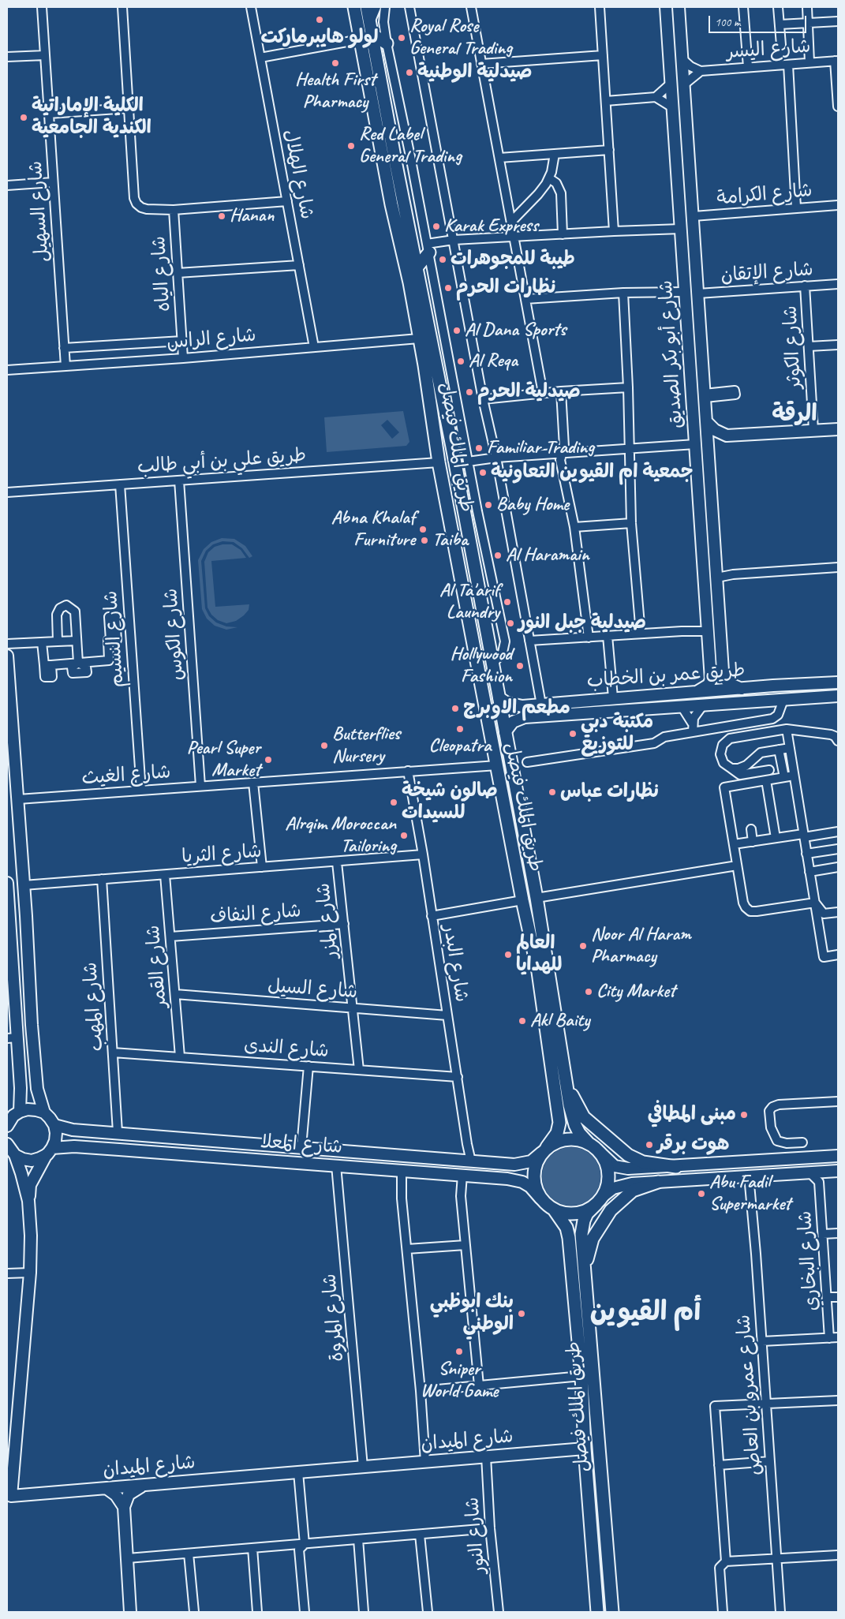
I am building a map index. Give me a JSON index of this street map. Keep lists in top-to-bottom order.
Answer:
{
  "streets": {
    "main road": ["طريق الملك فيصل"],
    "street": [
      "شارع اليسر",
      "شارع الهلال",
      "شارع الكرامة",
      "شارع السهيل",
      "شارع الإتقان",
      "شارع الياه",
      "شارع الراس",
      "شارع الكوثر",
      "شارع أبو بكر الصديق",
      "طريق علي بن أبي طالب",
      "شارع الكوس",
      "شارع النسيم",
      "طريق عمر بن الخطاب",
      "شارع الغيث",
      "شارع الثريا",
      "شارع النفاف",
      "شارع المزر",
      "شارع البدر",
      "شارع القمر",
      "شارع السيل",
      "شارع المهب",
      "شارع الندى",
      "شارع المعلا",
      "شارع البخاري",
      "شارع المروة",
      "شارع عمرو بن العاص",
      "شارع الميدان",
      "شارع النور"
    ]
  },
  "crossings": [
    ["شارع اليسر", "شارع أبو بكر الصديق"],
    ["شارع الهلال", "شارع الياه"],
    ["شارع الهلال", "شارع الراس"],
    ["شارع الكرامة", "شارع أبو بكر الصديق"],
    ["شارع السهيل", "شارع الراس"],
    ["شارع الإتقان", "شارع الكوثر"],
    ["شارع الإتقان", "شارع أبو بكر الصديق"],
    ["شارع الياه", "شارع الراس"],
    ["شارع الراس", "طريق الملك فيصل"],
    ["شارع أبو بكر الصديق", "طريق عمر بن الخطاب"],
    ["طريق الملك فيصل", "طريق علي بن أبي طالب"],
    ["طريق الملك فيصل", "طريق عمر بن الخطاب"],
    ["طريق الملك فيصل", "شارع الغيث"],
    ["طريق الملك فيصل", "شارع المعلا"],
    ["طريق الملك فيصل", "شارع الميدان"],
    ["طريق علي بن أبي طالب", "شارع الكوس"],
    ["طريق علي بن أبي طالب", "شارع النسيم"],
    ["شارع الكوس", "شارع الغيث"],
    ["شارع النسيم", "شارع الغيث"],
    ["شارع الغيث", "شارع البدر"],
    ["شارع الثريا", "شارع المزر"],
    ["شارع الثريا", "شارع البدر"],
    ["شارع الثريا", "شارع القمر"],
    ["شارع الثريا", "شارع المهب"],
    ["شارع النفاف", "شارع المزر"],
    ["شارع النفاف", "شارع القمر"],
    ["شارع المزر", "شارع السيل"],
    ["شارع المزر", "شارع الندى"],
    ["شارع البدر", "شارع السيل"],
    ["شارع البدر", "شارع الندى"],
    ["شارع البدر", "شارع المعلا"],
    ["شارع القمر", "شارع السيل"],
    ["شارع القمر", "شارع الندى"],
    ["شارع المهب", "شارع الندى"],
    ["شارع المهب", "شارع المعلا"],
    ["شارع المعلا", "شارع المروة"],
    ["شارع المعلا", "شارع الميدان"],
    ["شارع المروة", "شارع الميدان"],
    ["شارع الميدان", "شارع النور"]
  ],
  "districts": ["الرقة", "أم القيوين"],
  "places": [
    "لولو هايبرماركت",
    "Royal Rose General Trading",
    "Health First Pharmacy",
    "صيدلية الوطنية",
    "الكلية الإماراتية الكندية الجامعية",
    "Red Label General Trading",
    "Hanan",
    "Karak Express",
    "طيبة للمجوهرات",
    "نظارات الحرم",
    "Al Dana Sports",
    "Al Reqa",
    "صيدلية الحرم",
    "Familiar Trading",
    "جمعية ام القيوين التعاونية",
    "Baby Home",
    "Abna Khalaf Furniture",
    "Taiba",
    "Al Haramain",
    "Al Ta'arif Laundry",
    "صيدلية جبل النور",
    "Hollywood Fashion",
    "مطعم الاوبرج",
    "Cleopatra",
    "مكتبة دبي للتوزيع",
    "Butterflies Nursery",
    "Pearl Super Market",
    "نظارات عباس",
    "صالون شيخة للسيدات",
    "Alrqim Moroccan Tailoring",
    "Noor Al Haram Pharmacy",
    "العالم للهدايا",
    "City Market",
    "Akl Baity",
    "مبنى المطافي",
    "هوت برقر",
    "Abu Fadil Supermarket",
    "بنك ابوظبي الوطني",
    "Sniper World Game"
  ],
  "scale_bar": "100 m"
}
